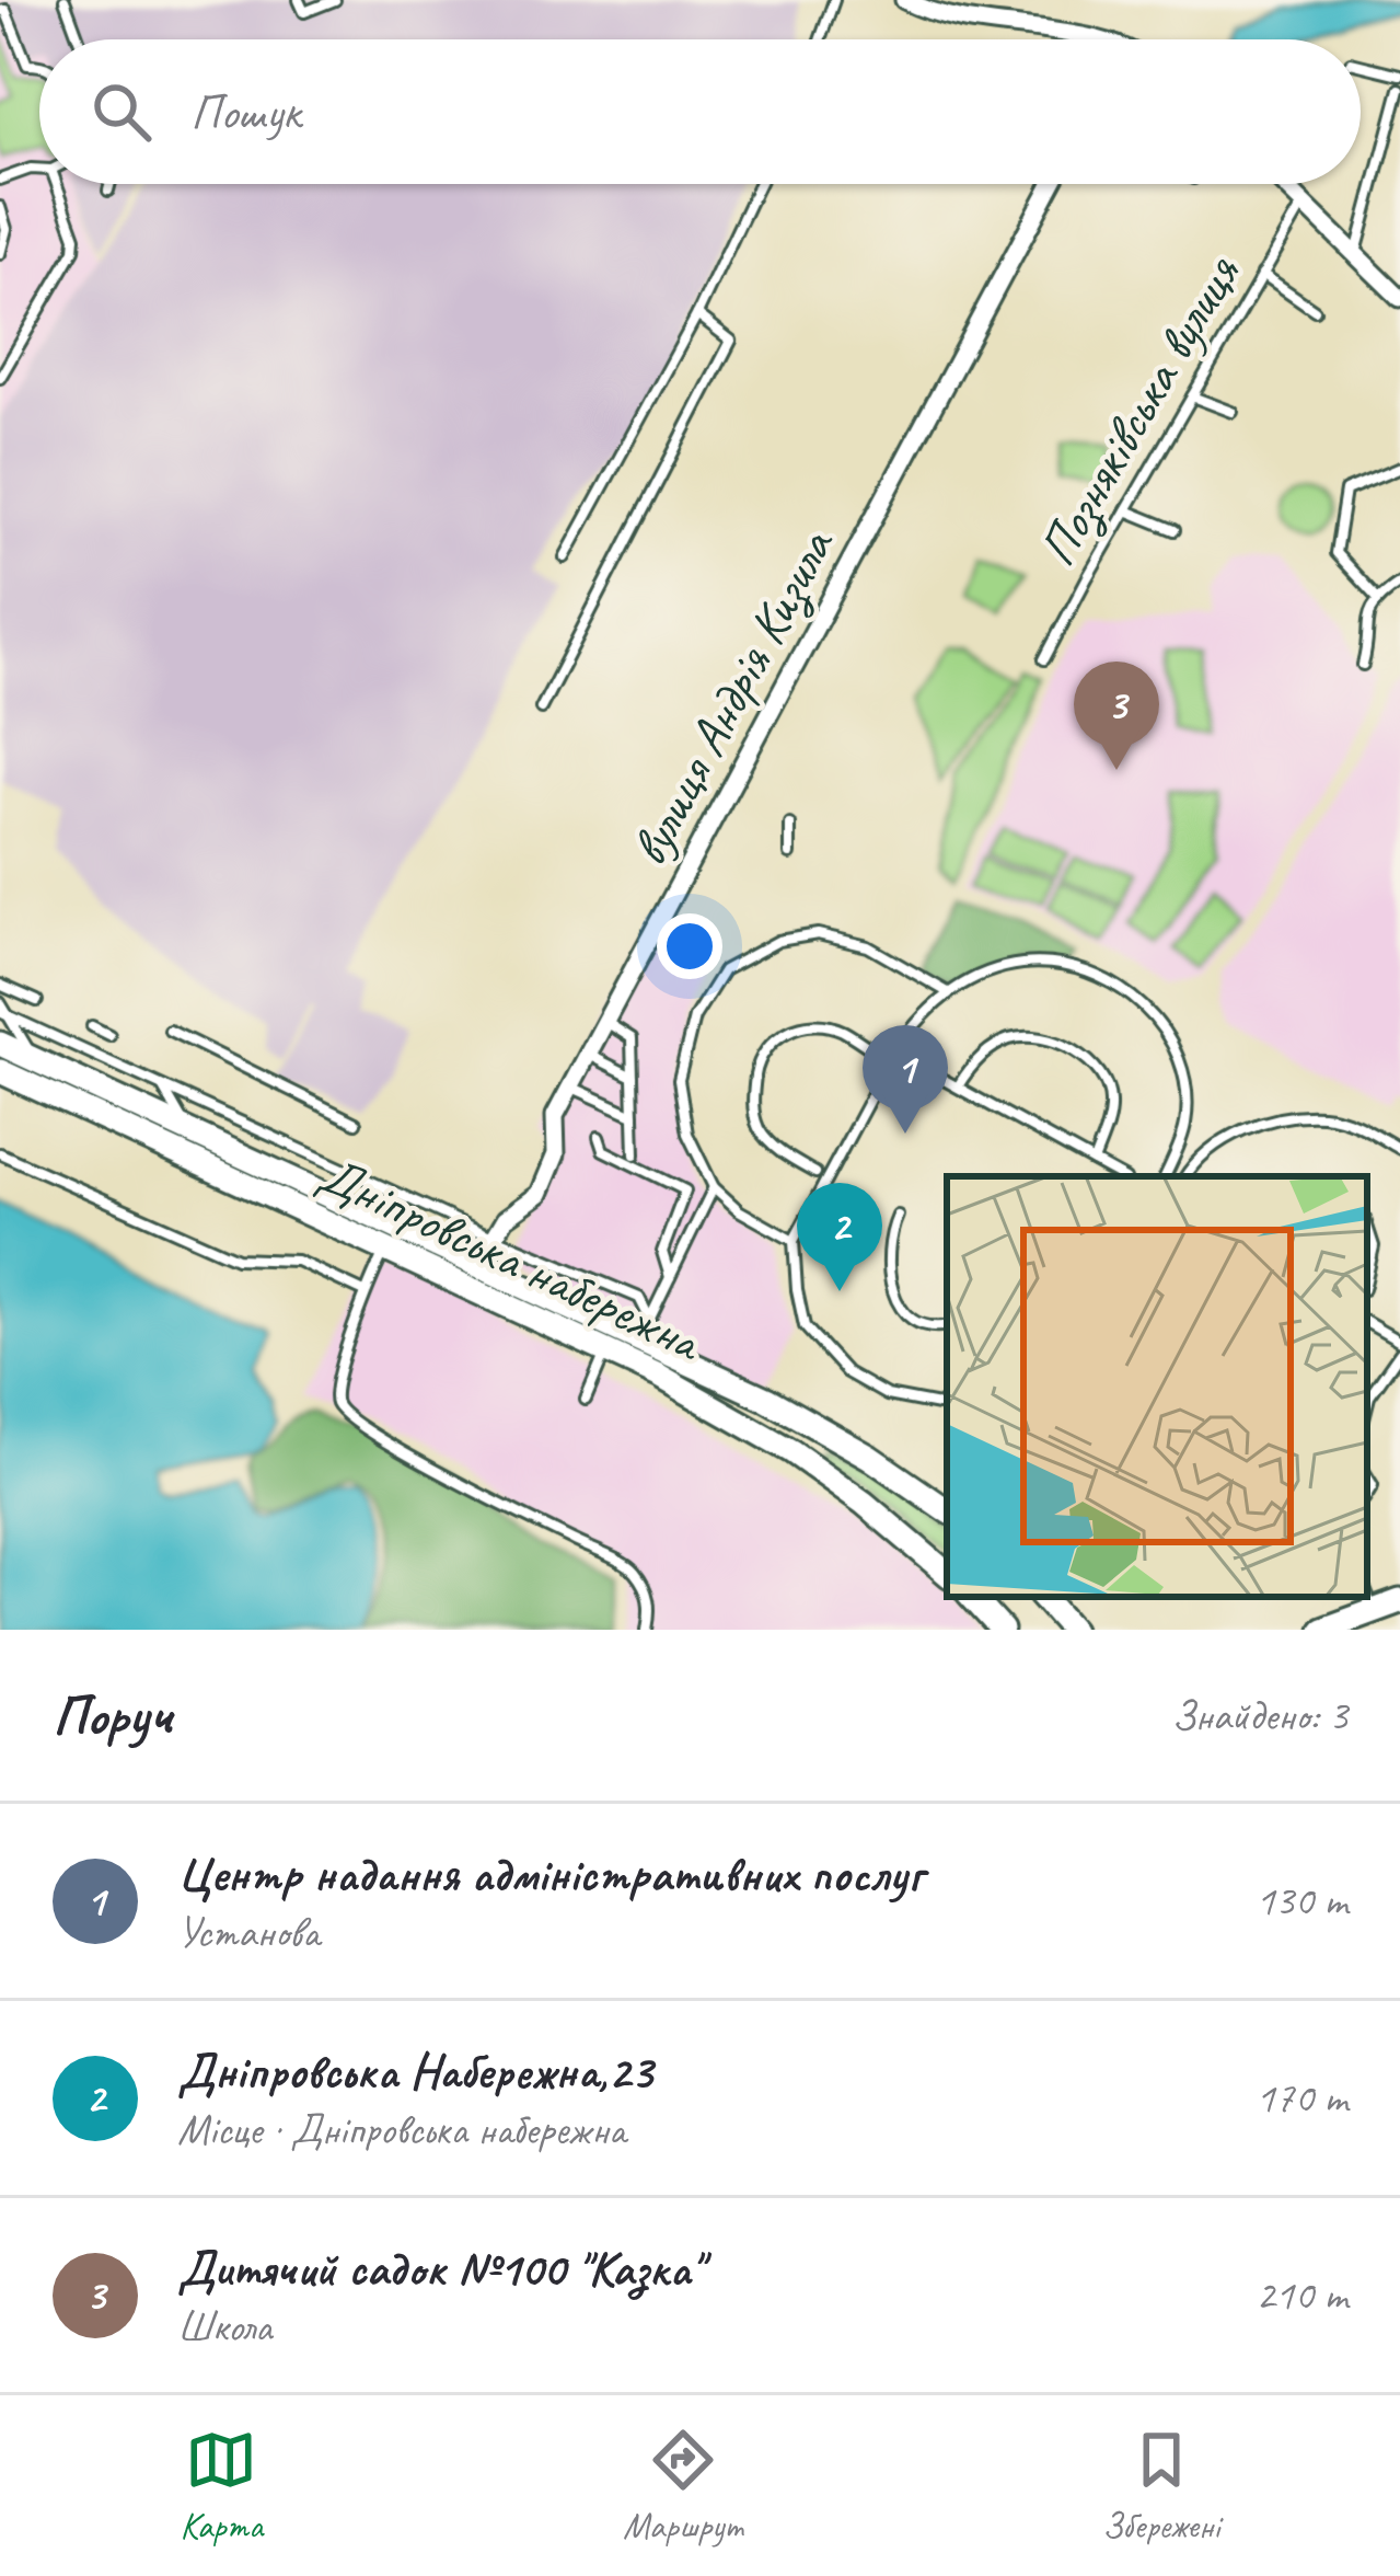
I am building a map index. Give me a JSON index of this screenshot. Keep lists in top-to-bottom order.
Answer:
{
  "streets": {
    "main road": ["Дніпровська набережна"],
    "street": ["вулиця Андрія Кизила"],
    "lane": ["Позняківська вулиця"]
  },
  "page": {
    "search": "Пошук",
    "pins": ["3", "1", "2"],
    "heading": ["Поруч", "Знайдено: 3"],
    "list": [
      {
        "mark": "1",
        "name": "Центр надання адміністративних послуг",
        "note": "Установа",
        "value": "130 m"
      },
      {
        "mark": "2",
        "name": "Дніпровська Набережна,23",
        "note": "Місце · Дніпровська набережна",
        "value": "170 m"
      },
      {
        "mark": "3",
        "name": "Дитячий садок №100 \"Казка\"",
        "note": "Школа",
        "value": "210 m"
      }
    ],
    "nav": ["Карта", "Маршрут", "Збережені"]
  }
}
